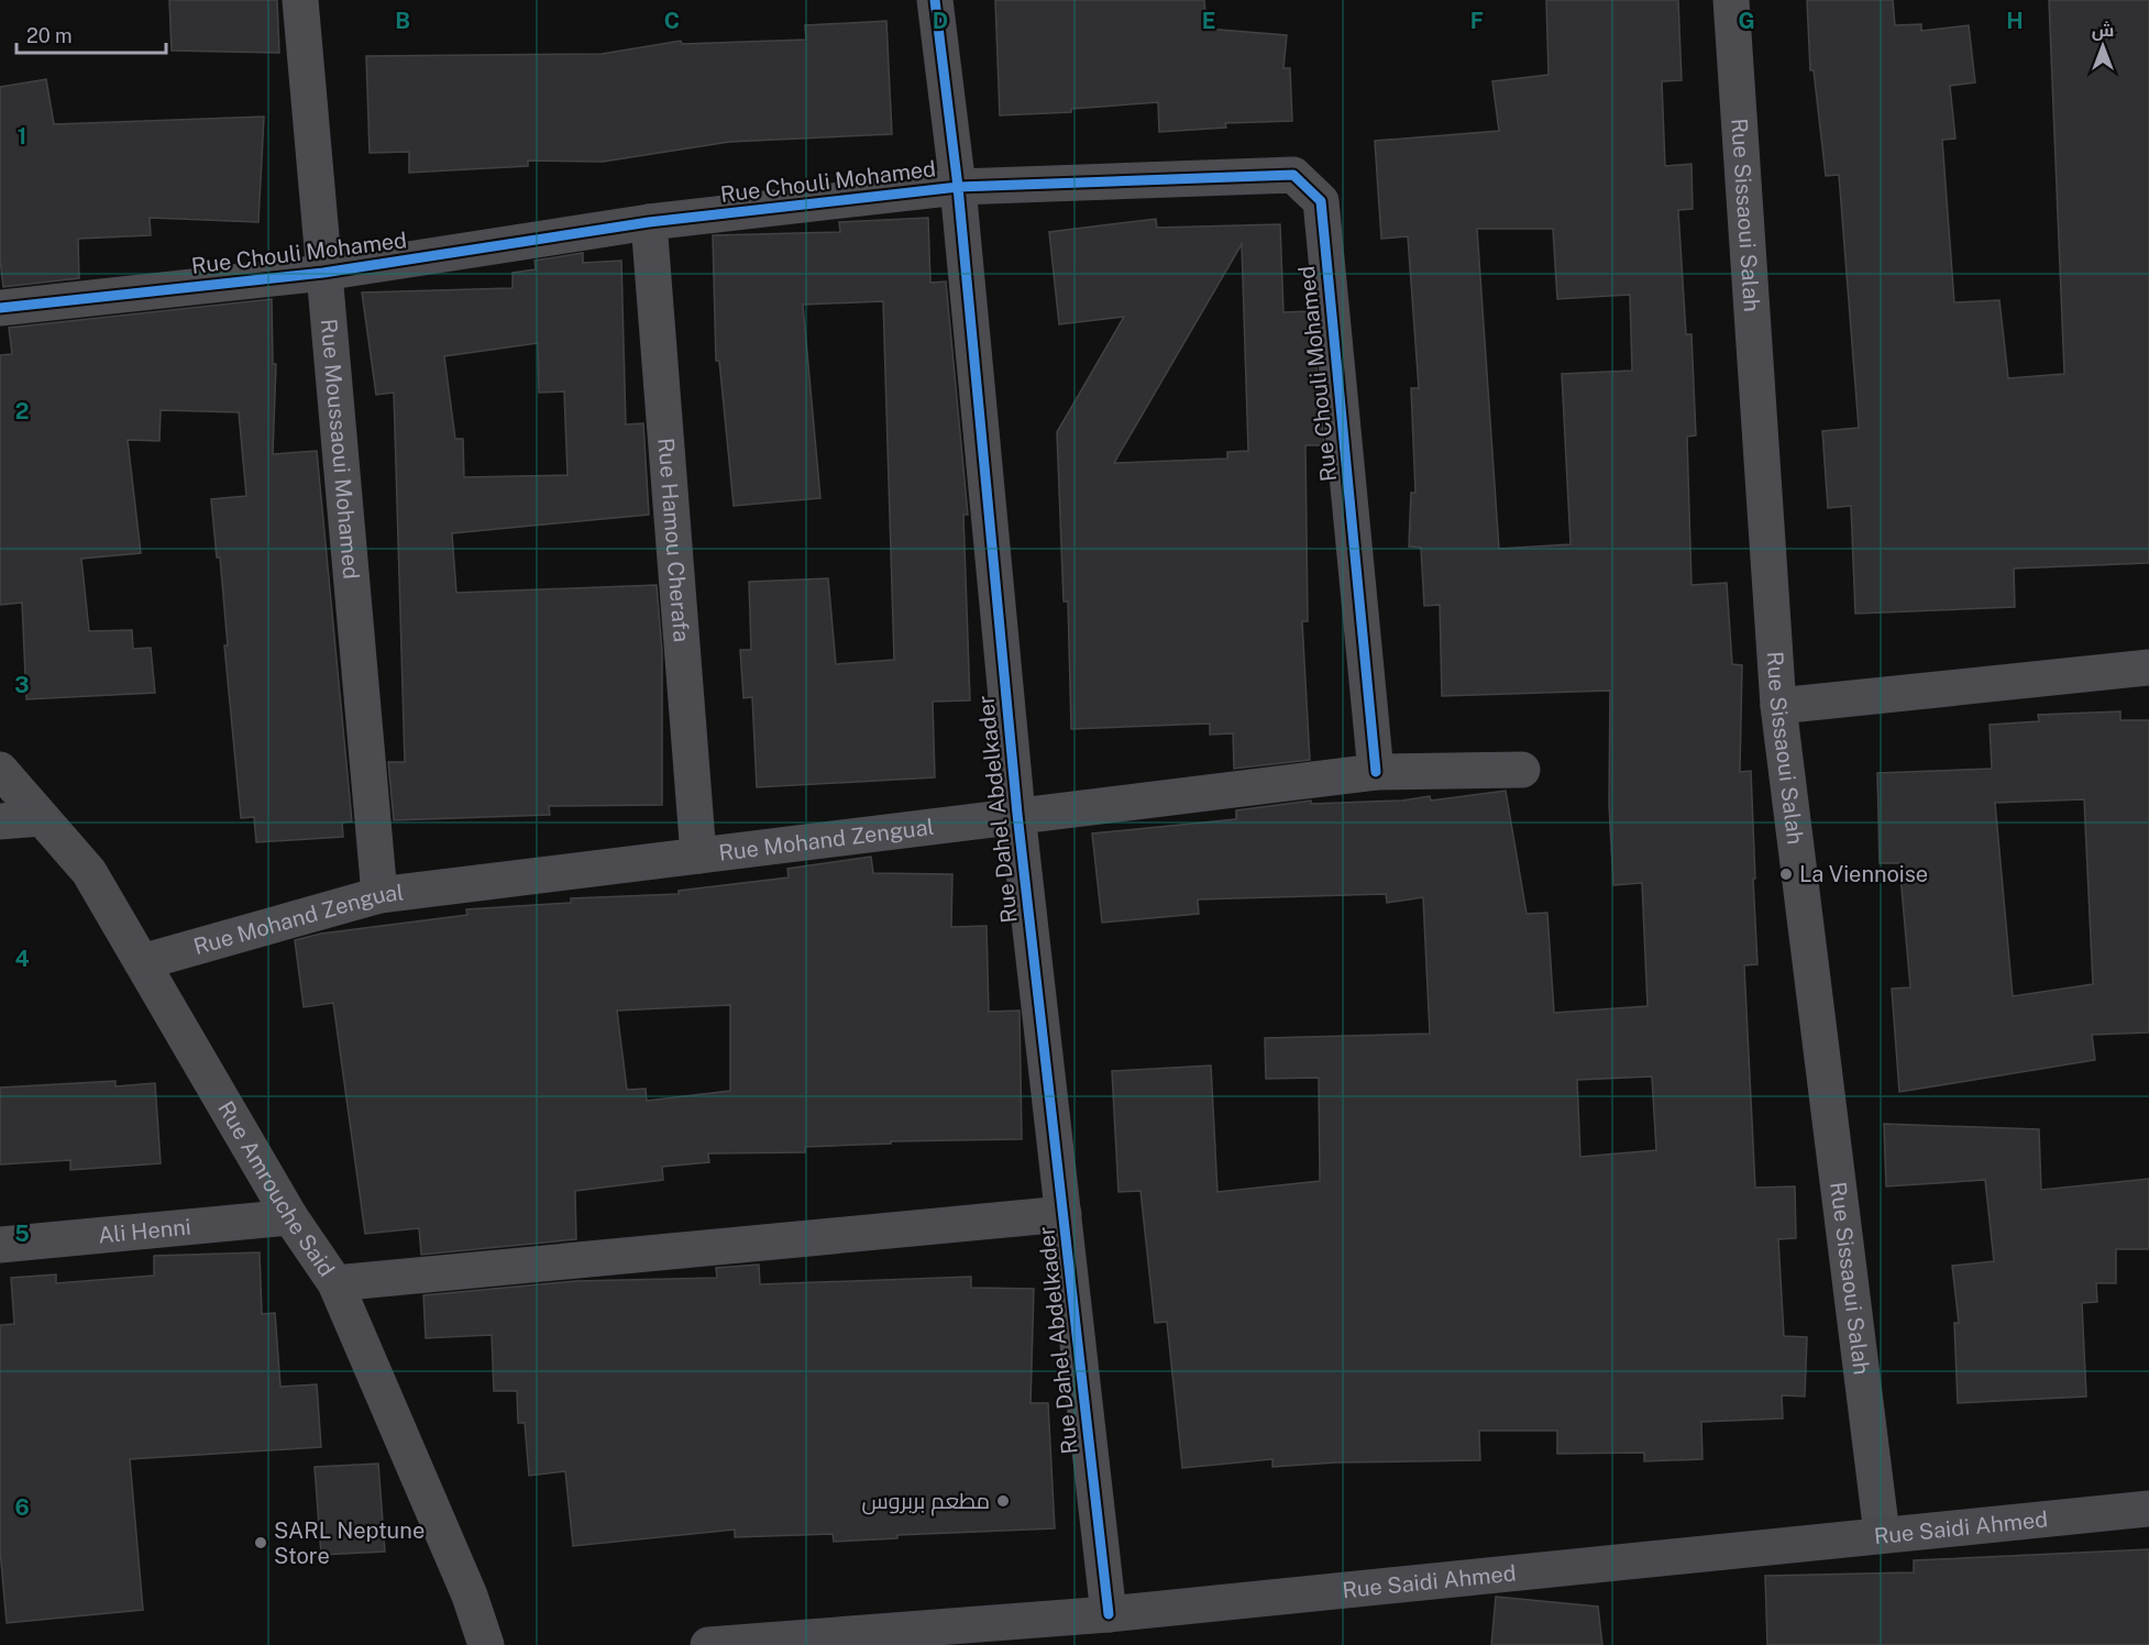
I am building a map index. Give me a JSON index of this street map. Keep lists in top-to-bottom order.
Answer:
{
  "streets": {
    "street": [
      "Rue Chouli Mohamed",
      "Rue Sissaoui Salah",
      "Rue Moussaoui Mohamed",
      "Rue Hamou Cherafa",
      "Rue Dahel Abdelkader",
      "Rue Mohand Zengual",
      "Rue Amrouche Said",
      "Ali Henni",
      "Rue Saidi Ahmed"
    ]
  },
  "crossings": [
    ["Rue Chouli Mohamed", "Rue Moussaoui Mohamed"],
    ["Rue Chouli Mohamed", "Rue Hamou Cherafa"],
    ["Rue Chouli Mohamed", "Rue Dahel Abdelkader"],
    ["Rue Chouli Mohamed", "Rue Mohand Zengual"],
    ["Rue Sissaoui Salah", "Rue Saidi Ahmed"],
    ["Rue Moussaoui Mohamed", "Rue Mohand Zengual"],
    ["Rue Hamou Cherafa", "Rue Mohand Zengual"],
    ["Rue Dahel Abdelkader", "Rue Mohand Zengual"],
    ["Rue Dahel Abdelkader", "Rue Saidi Ahmed"],
    ["Rue Mohand Zengual", "Rue Amrouche Said"],
    ["Rue Amrouche Said", "Ali Henni"]
  ],
  "places": ["La Viennoise", "مطعم بربروس", "SARL Neptune Store"],
  "scale_bar": "20 m",
  "north": "top",
  "grid": {
    "columns": [
      "B",
      "C",
      "D",
      "E",
      "F",
      "G",
      "H"
    ],
    "rows": [
      "1",
      "2",
      "3",
      "4",
      "5",
      "6"
    ]
  }
}
